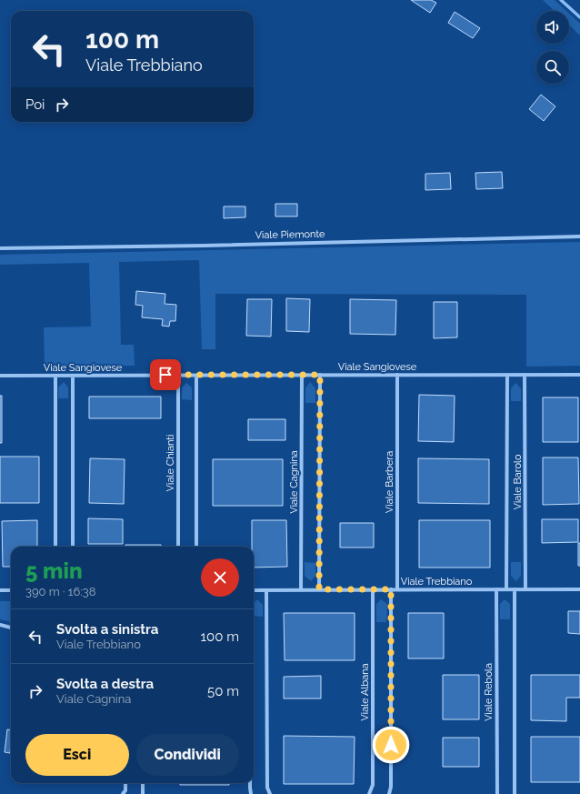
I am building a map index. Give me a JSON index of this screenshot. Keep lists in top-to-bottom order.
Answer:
{
  "streets": {
    "street": [
      "Viale Piemonte",
      "Viale Sangiovese",
      "Viale Chianti",
      "Viale Cagnina",
      "Viale Barbera",
      "Viale Barolo",
      "Viale Trebbiano",
      "Viale Albana",
      "Viale Rebola"
    ]
  },
  "crossings": [
    ["Viale Sangiovese", "Viale Chianti"],
    ["Viale Sangiovese", "Viale Cagnina"],
    ["Viale Sangiovese", "Viale Barbera"],
    ["Viale Sangiovese", "Viale Barolo"],
    ["Viale Cagnina", "Viale Trebbiano"],
    ["Viale Barbera", "Viale Trebbiano"],
    ["Viale Barolo", "Viale Trebbiano"],
    ["Viale Trebbiano", "Viale Albana"],
    ["Viale Trebbiano", "Viale Rebola"]
  ],
  "page": {
    "turn": ["100 m", "Viale Trebbiano"],
    "then": "Poi",
    "heading": ["5 min", "390 m · 16:38"],
    "list": [
      {
        "name": "Svolta a sinistra",
        "note": "Viale Trebbiano",
        "value": "100 m"
      },
      {
        "name": "Svolta a destra",
        "note": "Viale Cagnina",
        "value": "50 m"
      }
    ],
    "buttons": ["Esci", "Condividi"]
  }
}
